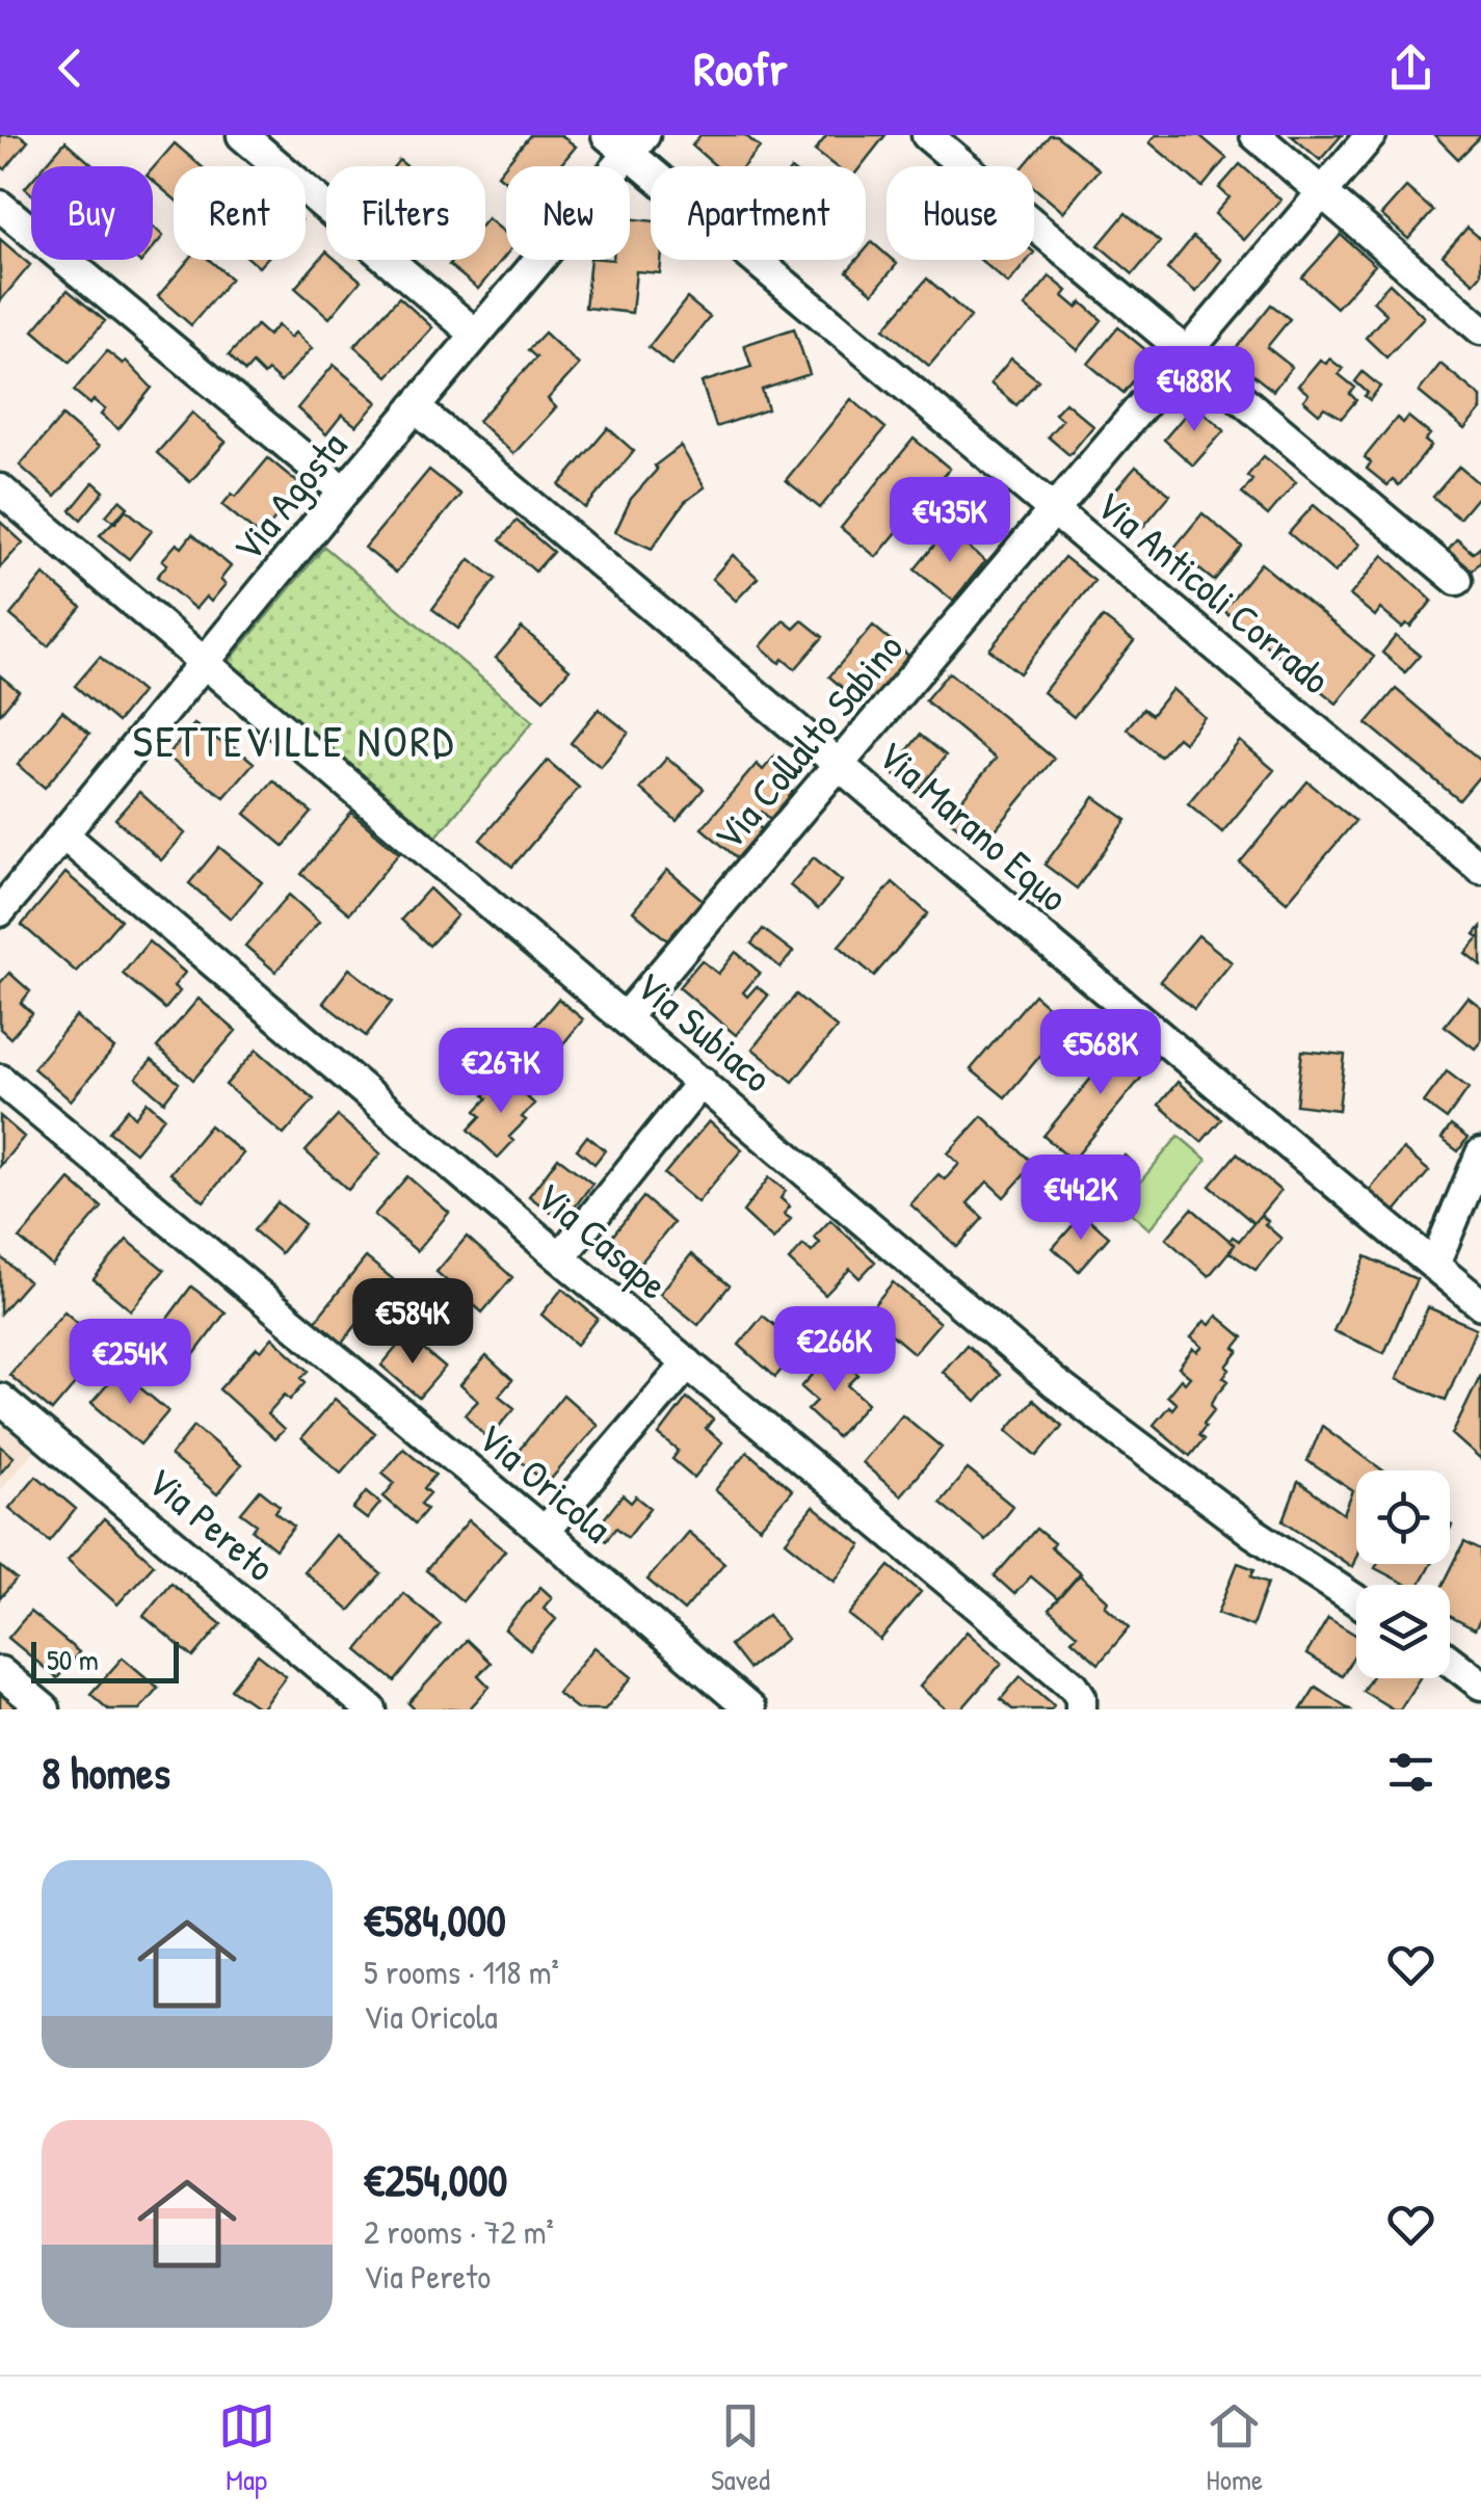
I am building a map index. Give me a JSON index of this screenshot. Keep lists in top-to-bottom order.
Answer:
{
  "streets": {
    "street": [
      "Via Agosta",
      "Via Anticoli Corrado",
      "Via Collalto Sabino",
      "Via Marano Equo",
      "Via Subiaco",
      "Via Casape",
      "Via Oricola",
      "Via Pereto"
    ]
  },
  "crossings": [
    ["Via Agosta", "Via Anticoli Corrado"],
    ["Via Agosta", "Via Marano Equo"],
    ["Via Agosta", "Via Subiaco"],
    ["Via Agosta", "Via Casape"],
    ["Via Anticoli Corrado", "Via Collalto Sabino"],
    ["Via Collalto Sabino", "Via Marano Equo"],
    ["Via Collalto Sabino", "Via Subiaco"]
  ],
  "districts": ["SETTEVILLE NORD"],
  "scale_bar": "50 m",
  "page": {
    "header": "Roofr",
    "chip": [
      "Buy",
      "Rent",
      "Filters",
      "New",
      "Apartment",
      "House"
    ],
    "price": [
      "€488K",
      "€435K",
      "€568K",
      "€267K",
      "€442K",
      "€584K",
      "€266K",
      "€254K"
    ],
    "scale": "50 m",
    "heading": "8 homes",
    "list": [
      {
        "name": "€584,000",
        "note": "5 rooms · 118 m² · Via Oricola"
      },
      {
        "name": "€254,000",
        "note": "2 rooms · 72 m² · Via Pereto"
      }
    ],
    "tabs": ["Map", "Saved", "Home"]
  }
}
